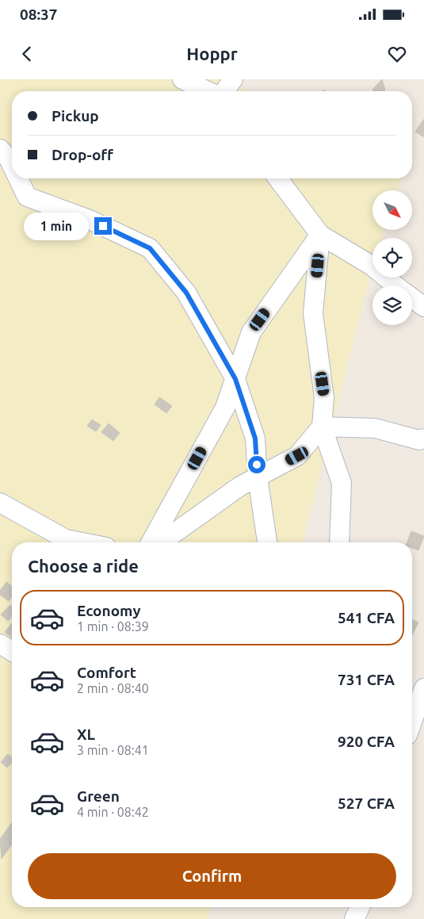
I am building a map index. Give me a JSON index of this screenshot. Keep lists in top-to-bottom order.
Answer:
{
  "north": "bottom right",
  "page": {
    "status": "08:37",
    "header": "Hoppr",
    "banner": ["Pickup", "Drop-off"],
    "bubble": "1 min",
    "heading": "Choose a ride",
    "list": [
      {
        "name": "Economy",
        "note": "1 min · 08:39",
        "value": "541 CFA"
      },
      {
        "name": "Comfort",
        "note": "2 min · 08:40",
        "value": "731 CFA"
      },
      {
        "name": "XL",
        "note": "3 min · 08:41",
        "value": "920 CFA"
      },
      {
        "name": "Green",
        "note": "4 min · 08:42",
        "value": "527 CFA"
      }
    ],
    "buttons": "Confirm"
  }
}
